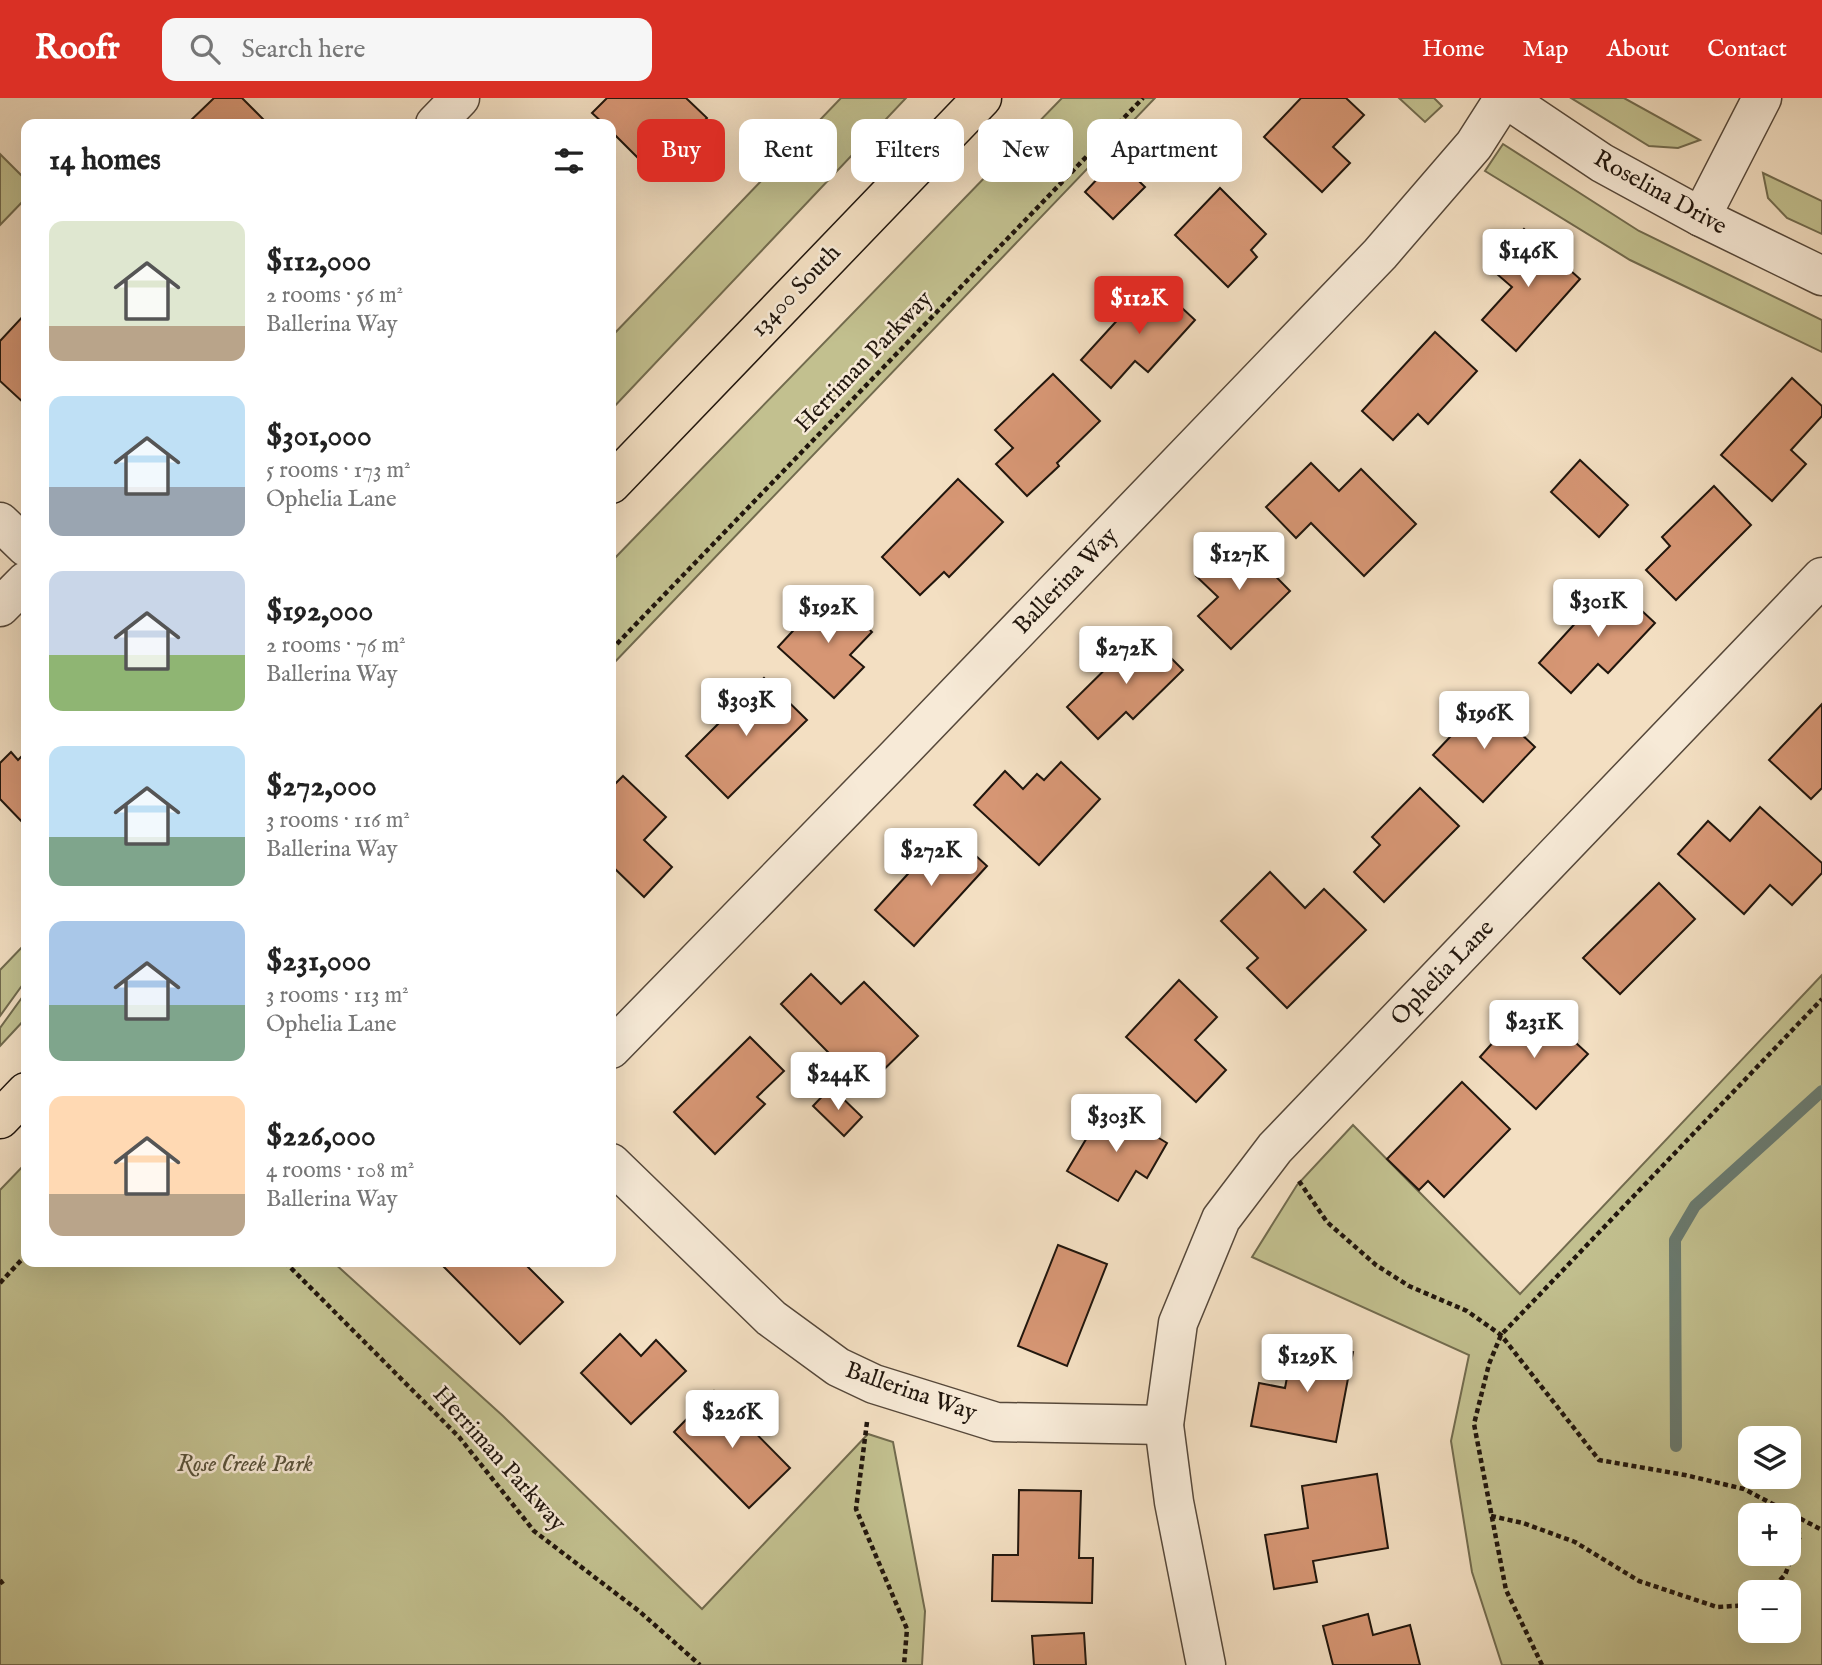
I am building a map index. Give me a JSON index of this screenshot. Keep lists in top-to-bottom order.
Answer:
{
  "streets": {
    "main road": ["13400 South"],
    "street": ["Roselina Drive", "Ballerina Way", "Ophelia Lane"],
    "path": ["Herriman Parkway"]
  },
  "crossings": [
    ["Roselina Drive", "Ballerina Way"],
    ["Ballerina Way", "Ophelia Lane"]
  ],
  "parks": ["Rose Creek Park"],
  "page": {
    "header": "Roofr",
    "search": "Search here",
    "nav": [
      "Home",
      "Map",
      "About",
      "Contact"
    ],
    "chip": [
      "Buy",
      "Rent",
      "Filters",
      "New",
      "Apartment"
    ],
    "heading": "14 homes",
    "list": [
      {
        "name": "$112,000",
        "note": "2 rooms · 56 m² · Ballerina Way"
      },
      {
        "name": "$301,000",
        "note": "5 rooms · 173 m² · Ophelia Lane"
      },
      {
        "name": "$192,000",
        "note": "2 rooms · 76 m² · Ballerina Way"
      },
      {
        "name": "$272,000",
        "note": "3 rooms · 116 m² · Ballerina Way"
      },
      {
        "name": "$231,000",
        "note": "3 rooms · 113 m² · Ophelia Lane"
      },
      {
        "name": "$226,000",
        "note": "4 rooms · 108 m² · Ballerina Way"
      }
    ],
    "price": [
      "$146K",
      "$112K",
      "$127K",
      "$301K",
      "$192K",
      "$272K",
      "$303K",
      "$196K",
      "$272K",
      "$231K",
      "$244K",
      "$303K",
      "$129K",
      "$226K"
    ],
    "map_buttons": ["+", "−"]
  }
}
